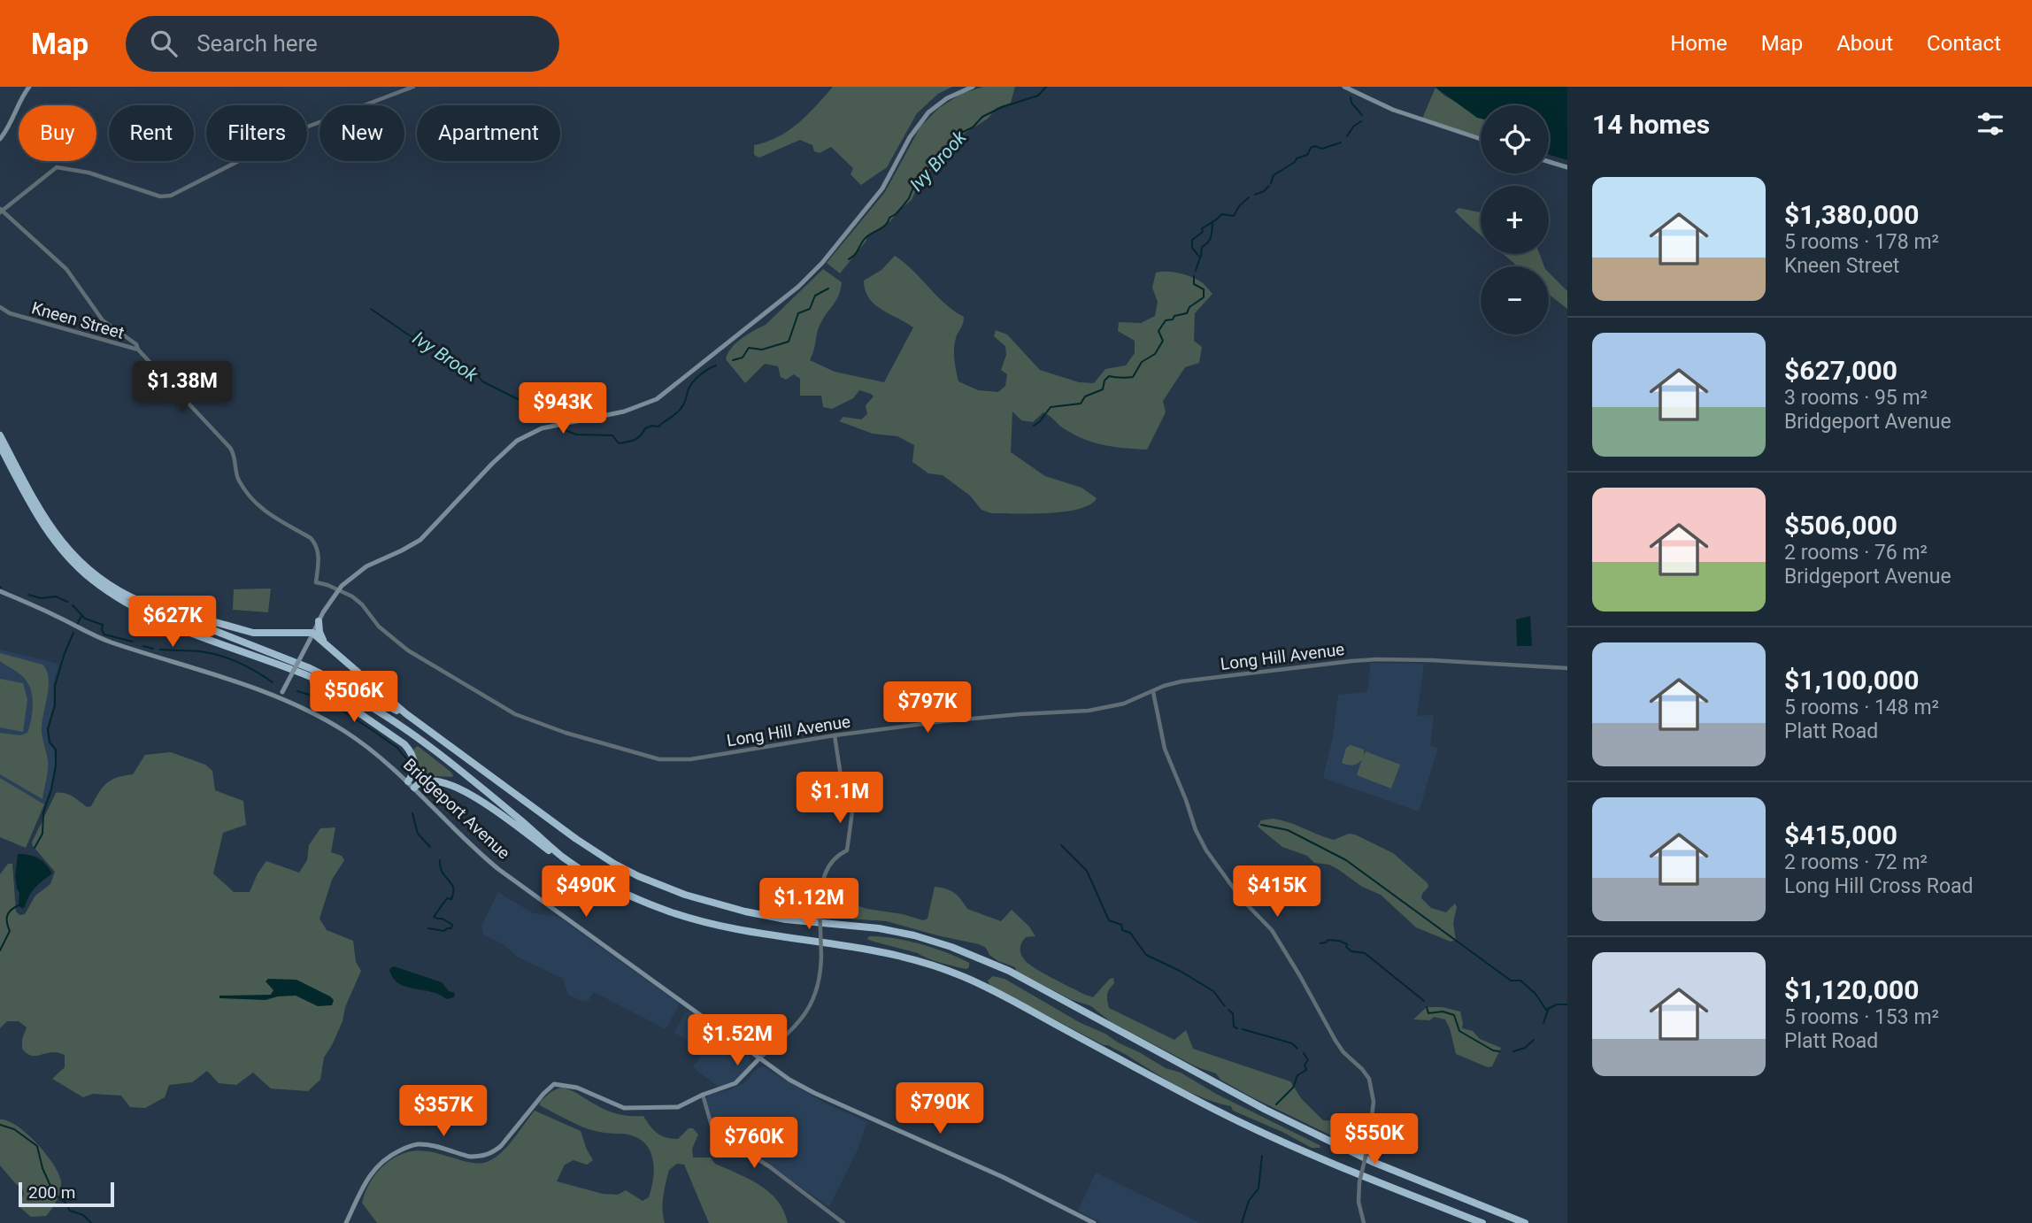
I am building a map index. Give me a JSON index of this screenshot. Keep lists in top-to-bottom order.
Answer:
{
  "streets": {
    "main road": ["Bridgeport Avenue"],
    "street": ["Kneen Street", "Long Hill Avenue"]
  },
  "crossings": [
    ["Kneen Street", "Long Hill Avenue"]
  ],
  "water": ["Ivy Brook"],
  "scale_bar": "200 m",
  "page": {
    "header": "Map",
    "search": "Search here",
    "nav": [
      "Home",
      "Map",
      "About",
      "Contact"
    ],
    "heading": "14 homes",
    "map_buttons": ["+", "−"],
    "chip": [
      "Buy",
      "Rent",
      "Filters",
      "New",
      "Apartment"
    ],
    "list": [
      {
        "name": "$1,380,000",
        "note": "5 rooms · 178 m² · Kneen Street"
      },
      {
        "name": "$627,000",
        "note": "3 rooms · 95 m² · Bridgeport Avenue"
      },
      {
        "name": "$506,000",
        "note": "2 rooms · 76 m² · Bridgeport Avenue"
      },
      {
        "name": "$1,100,000",
        "note": "5 rooms · 148 m² · Platt Road"
      },
      {
        "name": "$415,000",
        "note": "2 rooms · 72 m² · Long Hill Cross Road"
      },
      {
        "name": "$1,120,000",
        "note": "5 rooms · 153 m² · Platt Road"
      }
    ],
    "price": [
      "$1.38M",
      "$943K",
      "$627K",
      "$506K",
      "$797K",
      "$1.1M",
      "$490K",
      "$415K",
      "$1.12M",
      "$1.52M",
      "$790K",
      "$357K",
      "$550K",
      "$760K"
    ],
    "scale": "200 m"
  }
}
